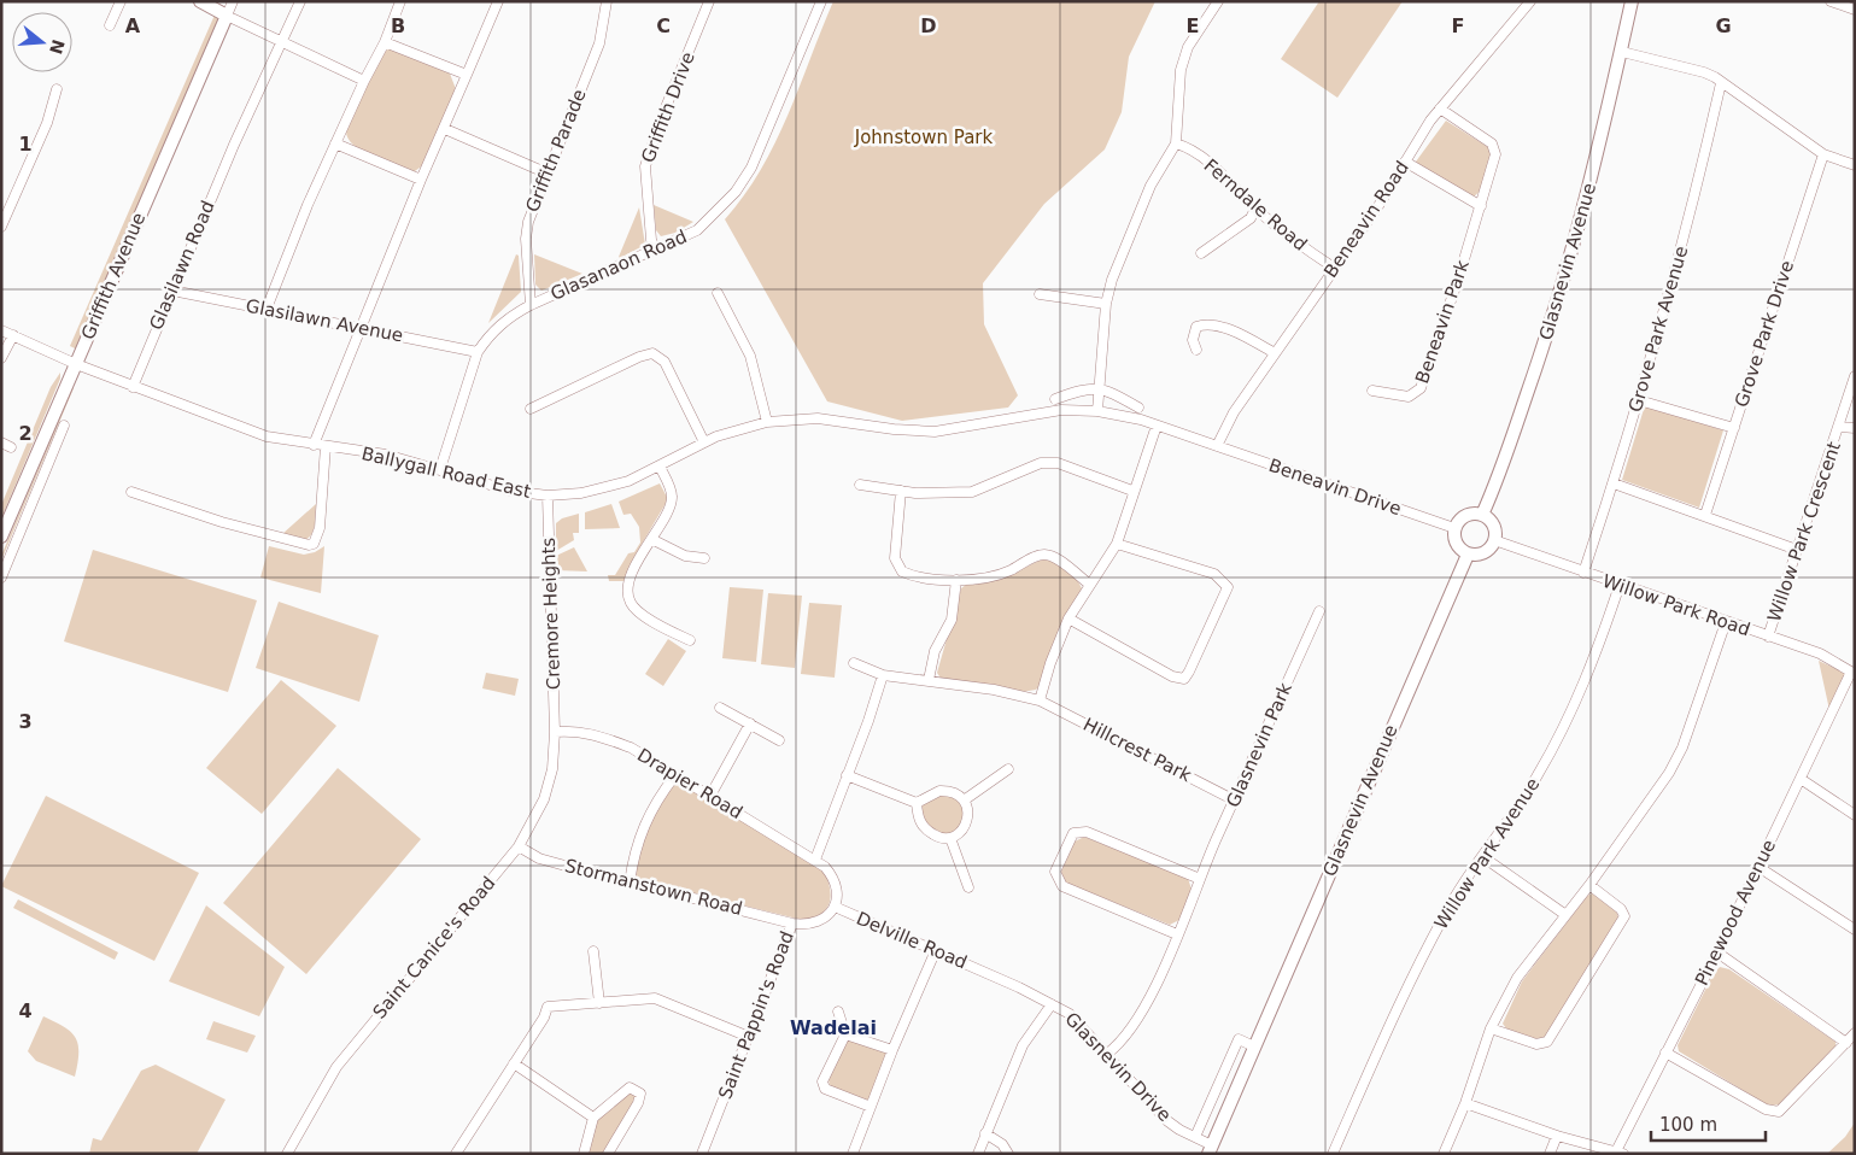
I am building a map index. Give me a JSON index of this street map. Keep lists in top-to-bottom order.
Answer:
{
  "streets": {
    "main road": ["Glasnevin Avenue", "Griffith Avenue"],
    "street": [
      "Griffith Drive",
      "Griffith Parade",
      "Ferndale Road",
      "Beneavin Road",
      "Glasilawn Road",
      "Glasanaon Road",
      "Glasilawn Avenue",
      "Beneavin Park",
      "Grove Park Avenue",
      "Grove Park Drive",
      "Ballygall Road East",
      "Beneavin Drive",
      "Willow Park Crescent",
      "Willow Park Road",
      "Cremore Heights",
      "Glasnevin Park",
      "Hillcrest Park",
      "Drapier Road",
      "Willow Park Avenue",
      "Stormanstown Road",
      "Pinewood Avenue",
      "Delville Road",
      "Saint Canice's Road",
      "Saint Pappin's Road",
      "Glasnevin Drive"
    ]
  },
  "crossings": [
    ["Griffith Drive", "Glasanaon Road"],
    ["Griffith Parade", "Glasanaon Road"],
    ["Ferndale Road", "Beneavin Road"],
    ["Beneavin Road", "Beneavin Park"],
    ["Beneavin Road", "Ballygall Road East"],
    ["Beneavin Road", "Beneavin Drive"],
    ["Glasnevin Avenue", "Beneavin Drive"],
    ["Glasnevin Avenue", "Willow Park Road"],
    ["Glasnevin Avenue", "Glasnevin Drive"],
    ["Glasilawn Road", "Glasilawn Avenue"],
    ["Glasilawn Road", "Ballygall Road East"],
    ["Glasanaon Road", "Glasilawn Avenue"],
    ["Glasanaon Road", "Ballygall Road East"],
    ["Griffith Avenue", "Ballygall Road East"],
    ["Grove Park Avenue", "Willow Park Road"],
    ["Ballygall Road East", "Beneavin Drive"],
    ["Ballygall Road East", "Cremore Heights"],
    ["Beneavin Drive", "Willow Park Road"],
    ["Willow Park Crescent", "Willow Park Road"],
    ["Willow Park Road", "Willow Park Avenue"],
    ["Willow Park Road", "Pinewood Avenue"],
    ["Cremore Heights", "Drapier Road"],
    ["Cremore Heights", "Saint Canice's Road"],
    ["Glasnevin Park", "Hillcrest Park"],
    ["Glasnevin Park", "Glasnevin Drive"],
    ["Drapier Road", "Saint Canice's Road"],
    ["Stormanstown Road", "Saint Canice's Road"],
    ["Stormanstown Road", "Saint Pappin's Road"],
    ["Delville Road", "Saint Pappin's Road"],
    ["Delville Road", "Glasnevin Drive"]
  ],
  "districts": ["Wadelai"],
  "parks": ["Johnstown Park"],
  "scale_bar": "100 m",
  "north": "right",
  "grid": {
    "columns": [
      "A",
      "B",
      "C",
      "D",
      "E",
      "F",
      "G"
    ],
    "rows": [
      "1",
      "2",
      "3",
      "4"
    ]
  }
}
